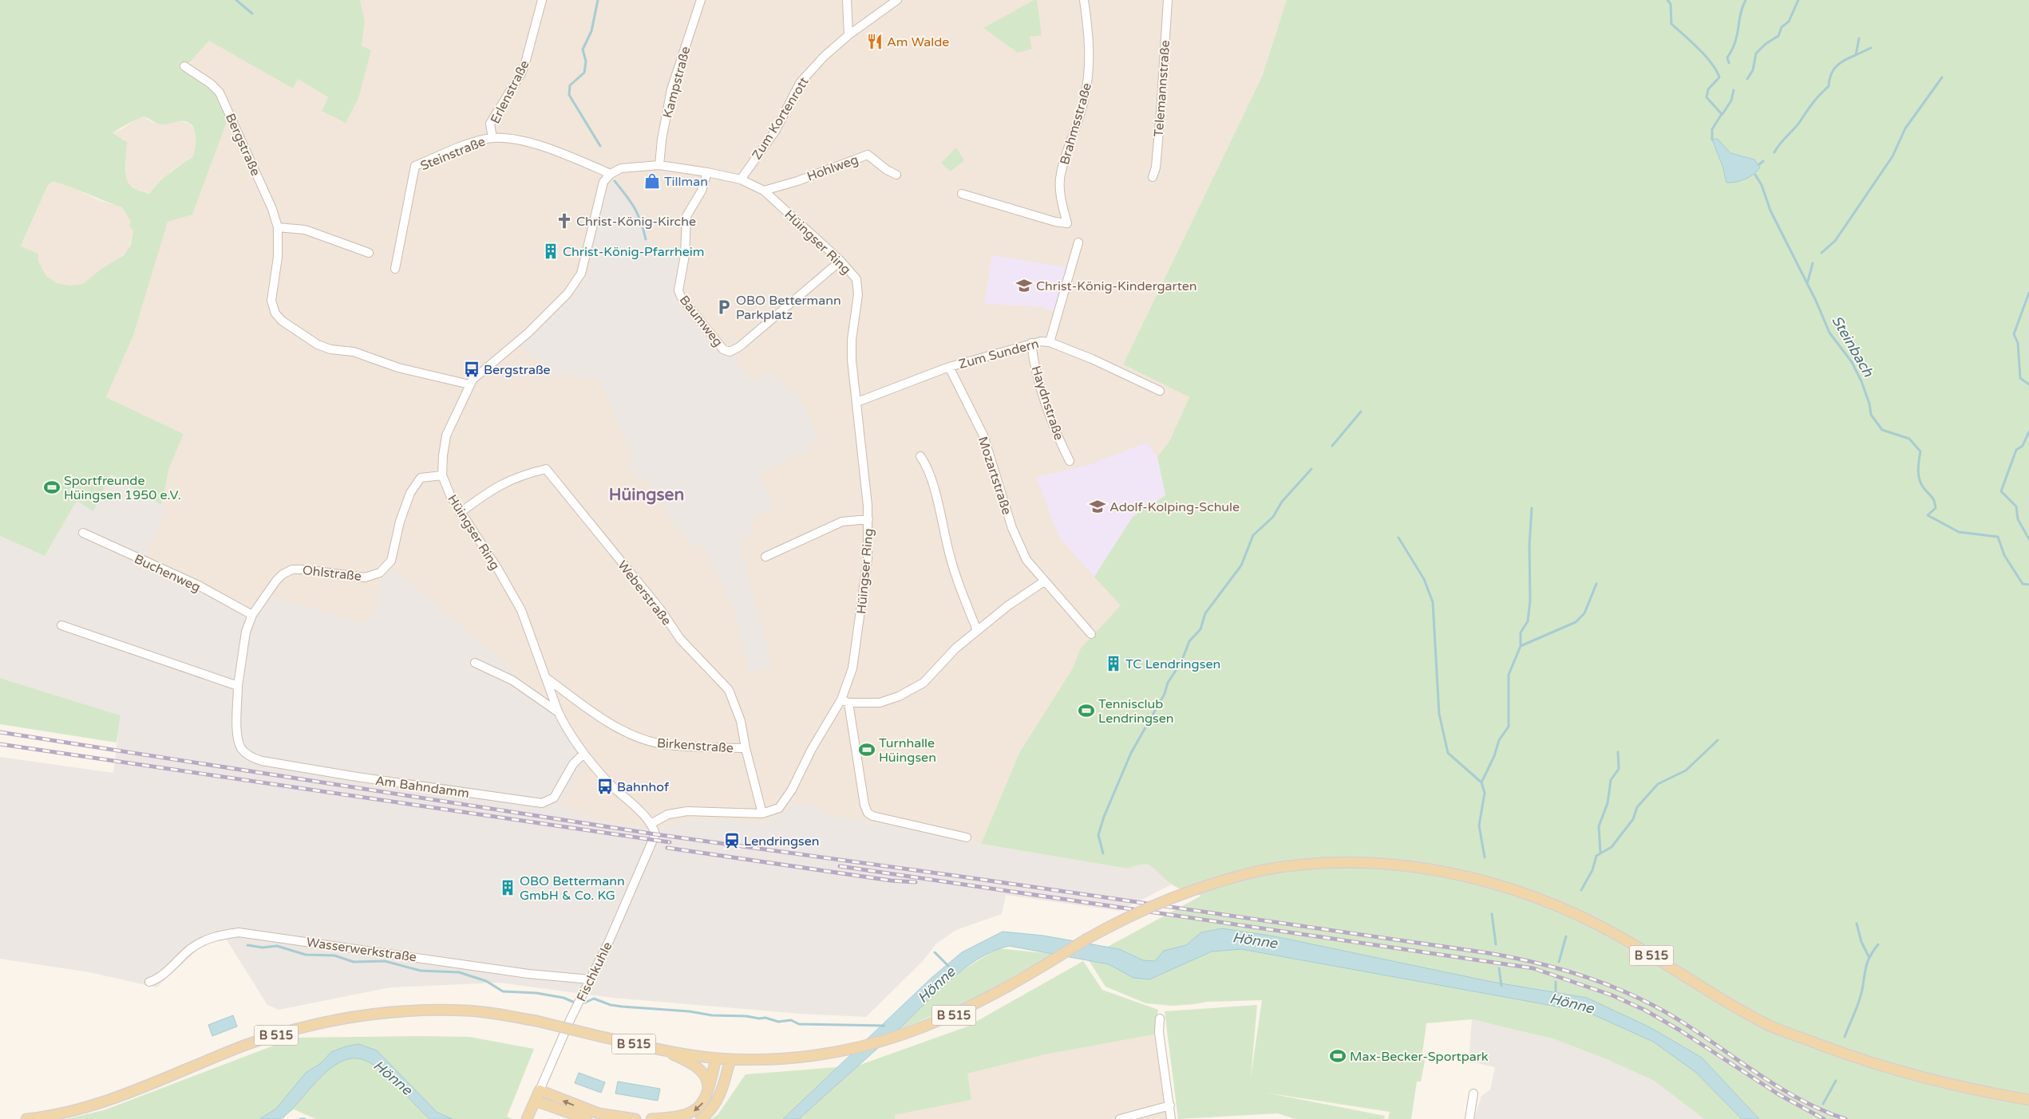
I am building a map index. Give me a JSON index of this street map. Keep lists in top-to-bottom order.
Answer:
{
  "streets": {
    "main road": ["B 515", "Fischkuhle"],
    "street": [
      "Kampstraße",
      "Telemannstraße",
      "Erlenstraße",
      "Zum Kortenrott",
      "Brahmsstraße",
      "Bergstraße",
      "Steinstraße",
      "Hohlweg",
      "Hüingser Ring",
      "Baumweg",
      "Zum Sundern",
      "Haydnstraße",
      "Mozartstraße",
      "Buchenweg",
      "Ohlstraße",
      "Weberstraße",
      "Birkenstraße",
      "Am Bahndamm",
      "Wasserwerkstraße"
    ]
  },
  "crossings": [
    ["Kampstraße", "Hüingser Ring"],
    ["Erlenstraße", "Steinstraße"],
    ["Zum Kortenrott", "Hüingser Ring"],
    ["Steinstraße", "Hüingser Ring"],
    ["Hohlweg", "Hüingser Ring"],
    ["Hüingser Ring", "Baumweg"],
    ["Hüingser Ring", "Zum Sundern"],
    ["Hüingser Ring", "Ohlstraße"],
    ["Hüingser Ring", "Weberstraße"],
    ["Hüingser Ring", "Birkenstraße"],
    ["Hüingser Ring", "Am Bahndamm"],
    ["Hüingser Ring", "Fischkuhle"],
    ["Zum Sundern", "Haydnstraße"],
    ["Zum Sundern", "Mozartstraße"],
    ["Buchenweg", "Ohlstraße"],
    ["Ohlstraße", "Am Bahndamm"],
    ["Weberstraße", "Birkenstraße"],
    ["Wasserwerkstraße", "Fischkuhle"]
  ],
  "districts": ["Hüingsen"],
  "water": ["Steinbach", "Hönne"],
  "places": {
    "restaurant": ["Am Walde"],
    "shop": ["Tillman"],
    "church": ["Christ-König-Kirche"],
    "building": ["Christ-König-Pfarrheim", "TC Lendringsen", "OBO Bettermann GmbH & Co. KG"],
    "school or university": ["Christ-König-Kindergarten", "Adolf-Kolping-Schule"],
    "parking": ["OBO Bettermann Parkplatz"],
    "bus stop": ["Bergstraße", "Bahnhof"],
    "sports": [
      "Sportfreunde Hüingsen 1950 e.V.",
      "Tennisclub Lendringsen",
      "Turnhalle Hüingsen",
      "Max-Becker-Sportpark"
    ],
    "station": ["Lendringsen"]
  }
}
